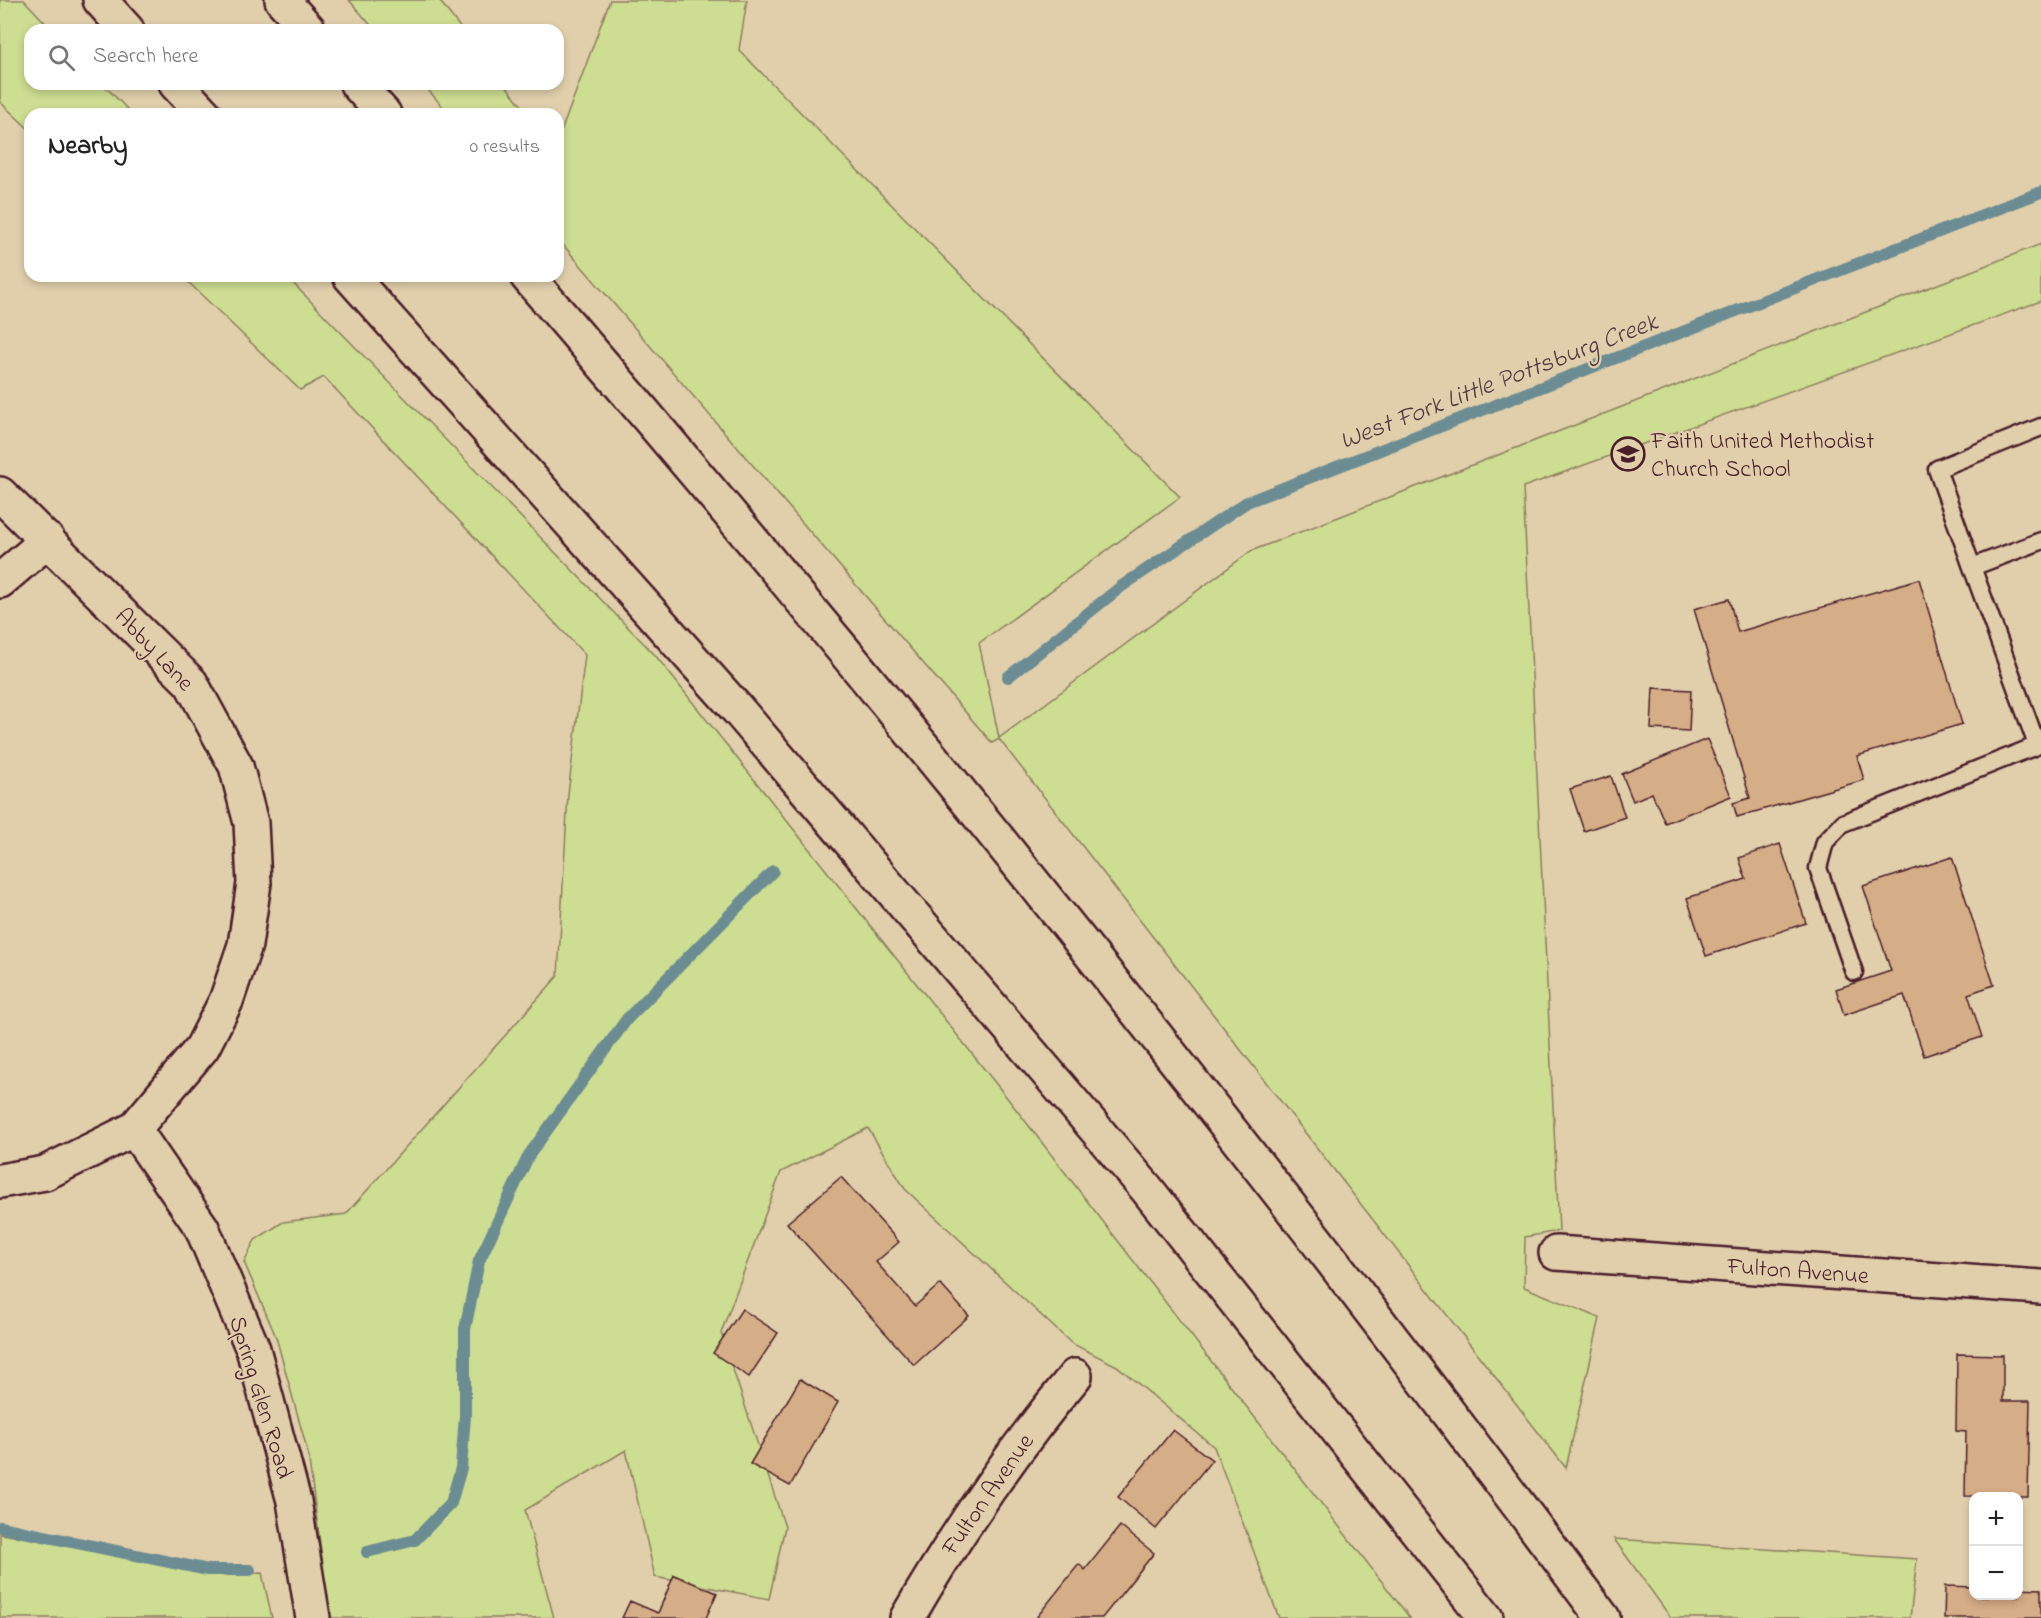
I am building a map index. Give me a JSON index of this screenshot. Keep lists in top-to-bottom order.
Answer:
{
  "streets": {
    "main road": ["Abby Lane", "Fulton Avenue", "Spring Glen Road"]
  },
  "crossings": [
    ["Abby Lane", "Spring Glen Road"]
  ],
  "water": ["West Fork Little Pottsburg Creek"],
  "places": {
    "school or university": ["Faith United Methodist Church School"]
  },
  "page": {
    "search": "Search here",
    "heading": ["Nearby", "0 results"],
    "map_buttons": ["+", "−"]
  }
}
